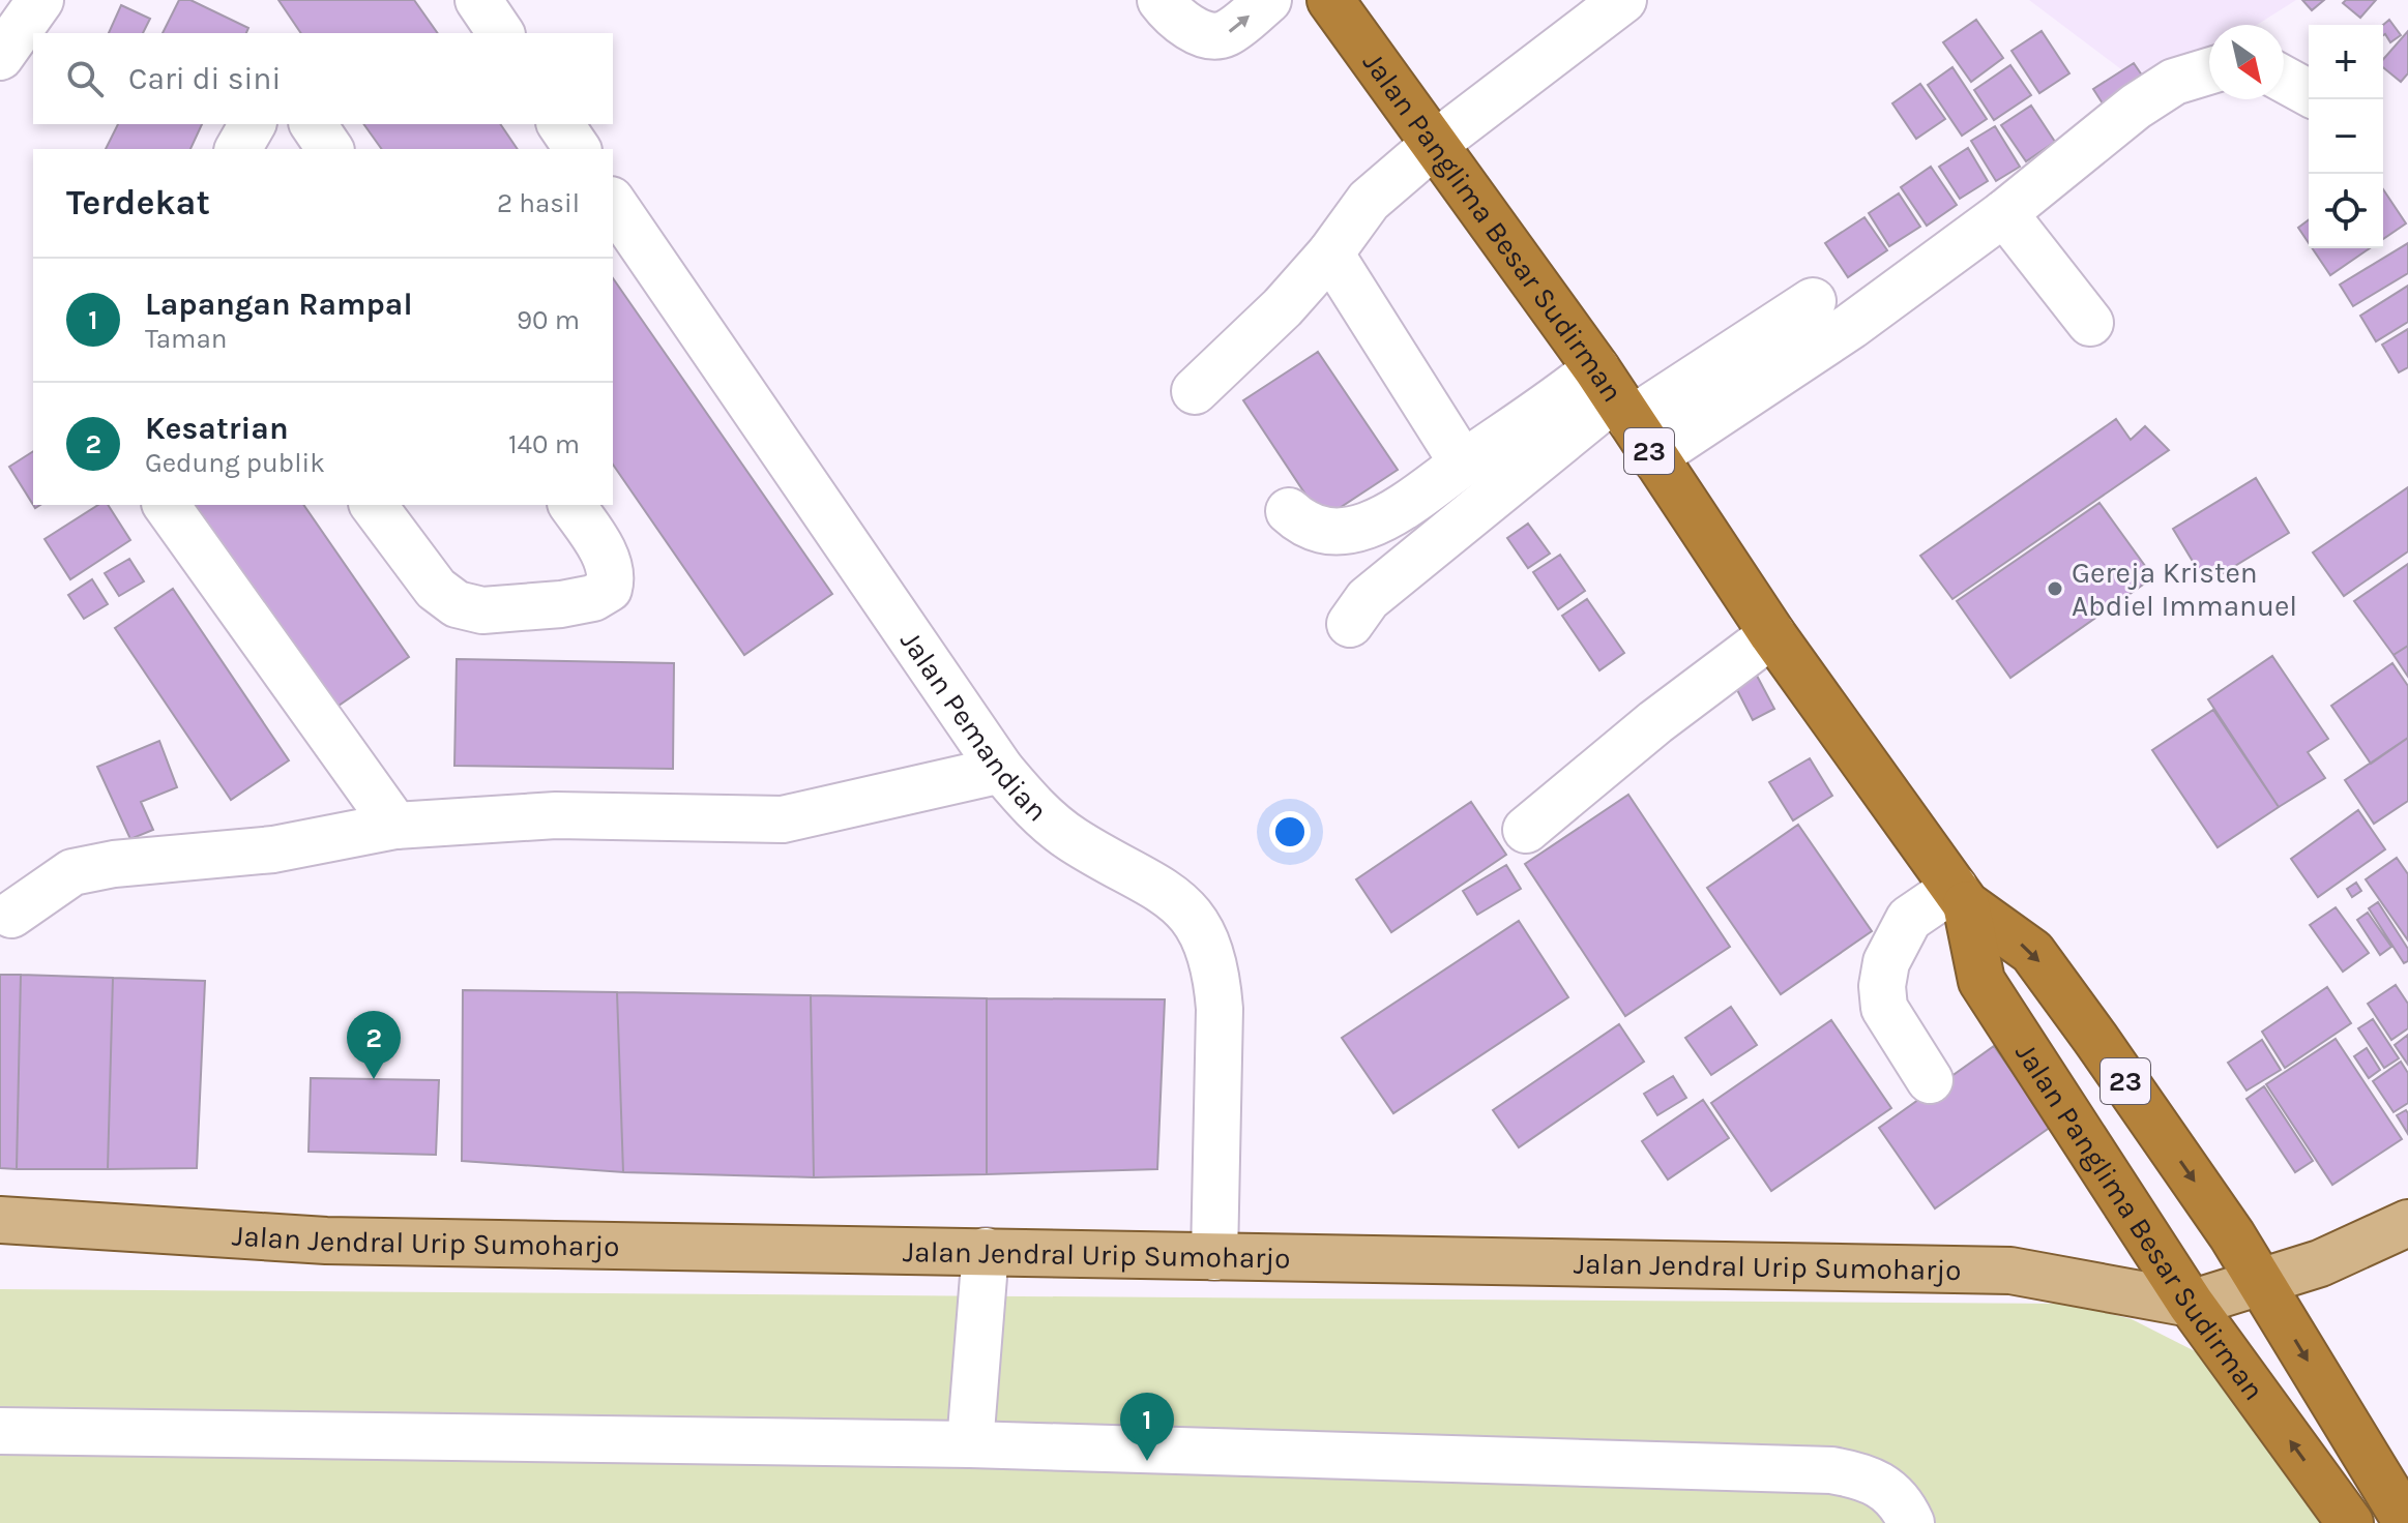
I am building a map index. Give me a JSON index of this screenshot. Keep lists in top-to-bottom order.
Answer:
{
  "streets": {
    "highway": ["Jalan Panglima Besar Sudirman", "23"],
    "main road": ["Jalan Jendral Urip Sumoharjo"],
    "street": ["Jalan Pemandian"]
  },
  "crossings": [
    ["Jalan Panglima Besar Sudirman", "Jalan Jendral Urip Sumoharjo"],
    ["Jalan Pemandian", "Jalan Jendral Urip Sumoharjo"]
  ],
  "places": ["Gereja Kristen Abdiel Immanuel"],
  "north": "bottom right",
  "page": {
    "map_buttons": ["+", "−"],
    "search": "Cari di sini",
    "heading": ["Terdekat", "2 hasil"],
    "list": [
      {
        "mark": "1",
        "name": "Lapangan Rampal",
        "note": "Taman",
        "value": "90 m"
      },
      {
        "mark": "2",
        "name": "Kesatrian",
        "note": "Gedung publik",
        "value": "140 m"
      }
    ],
    "pins": ["2", "1"]
  }
}
